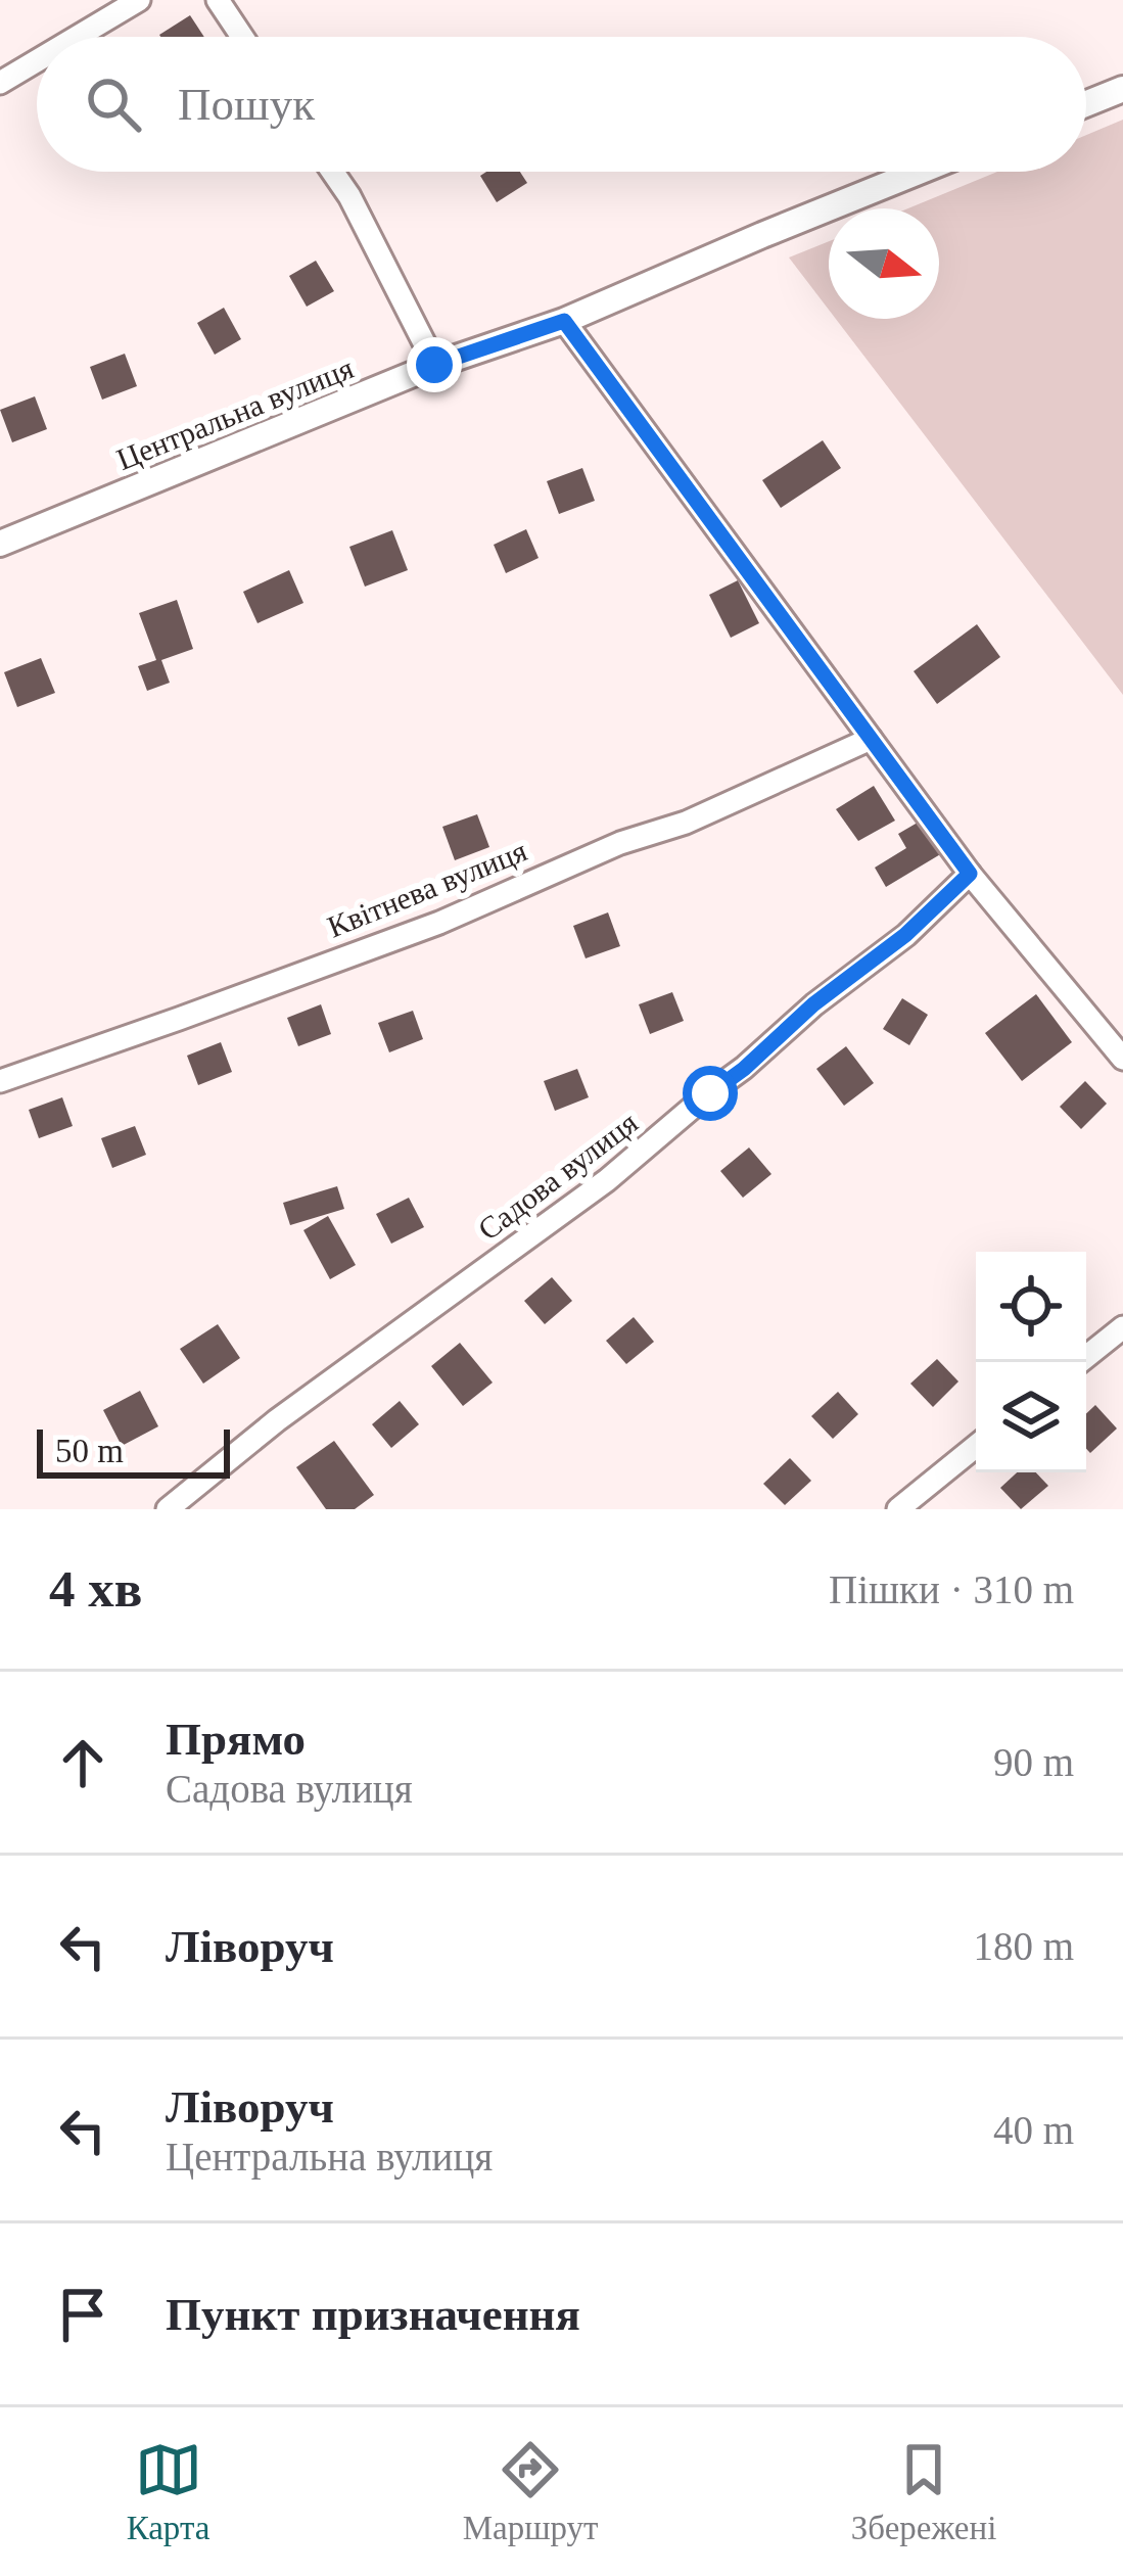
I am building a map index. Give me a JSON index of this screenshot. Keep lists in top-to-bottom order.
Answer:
{
  "streets": {
    "street": ["Центральна вулиця", "Квітнева вулиця", "Садова вулиця"]
  },
  "scale_bar": "50 m",
  "north": "right",
  "page": {
    "search": "Пошук",
    "scale": "50 m",
    "heading": ["4 хв", "Пішки · 310 m"],
    "list": [
      ["Прямо", "Садова вулиця", "90 m"],
      ["Ліворуч", "180 m"],
      ["Ліворуч", "Центральна вулиця", "40 m"],
      "Пункт призначення"
    ],
    "nav": ["Карта", "Маршрут", "Збережені"]
  }
}
